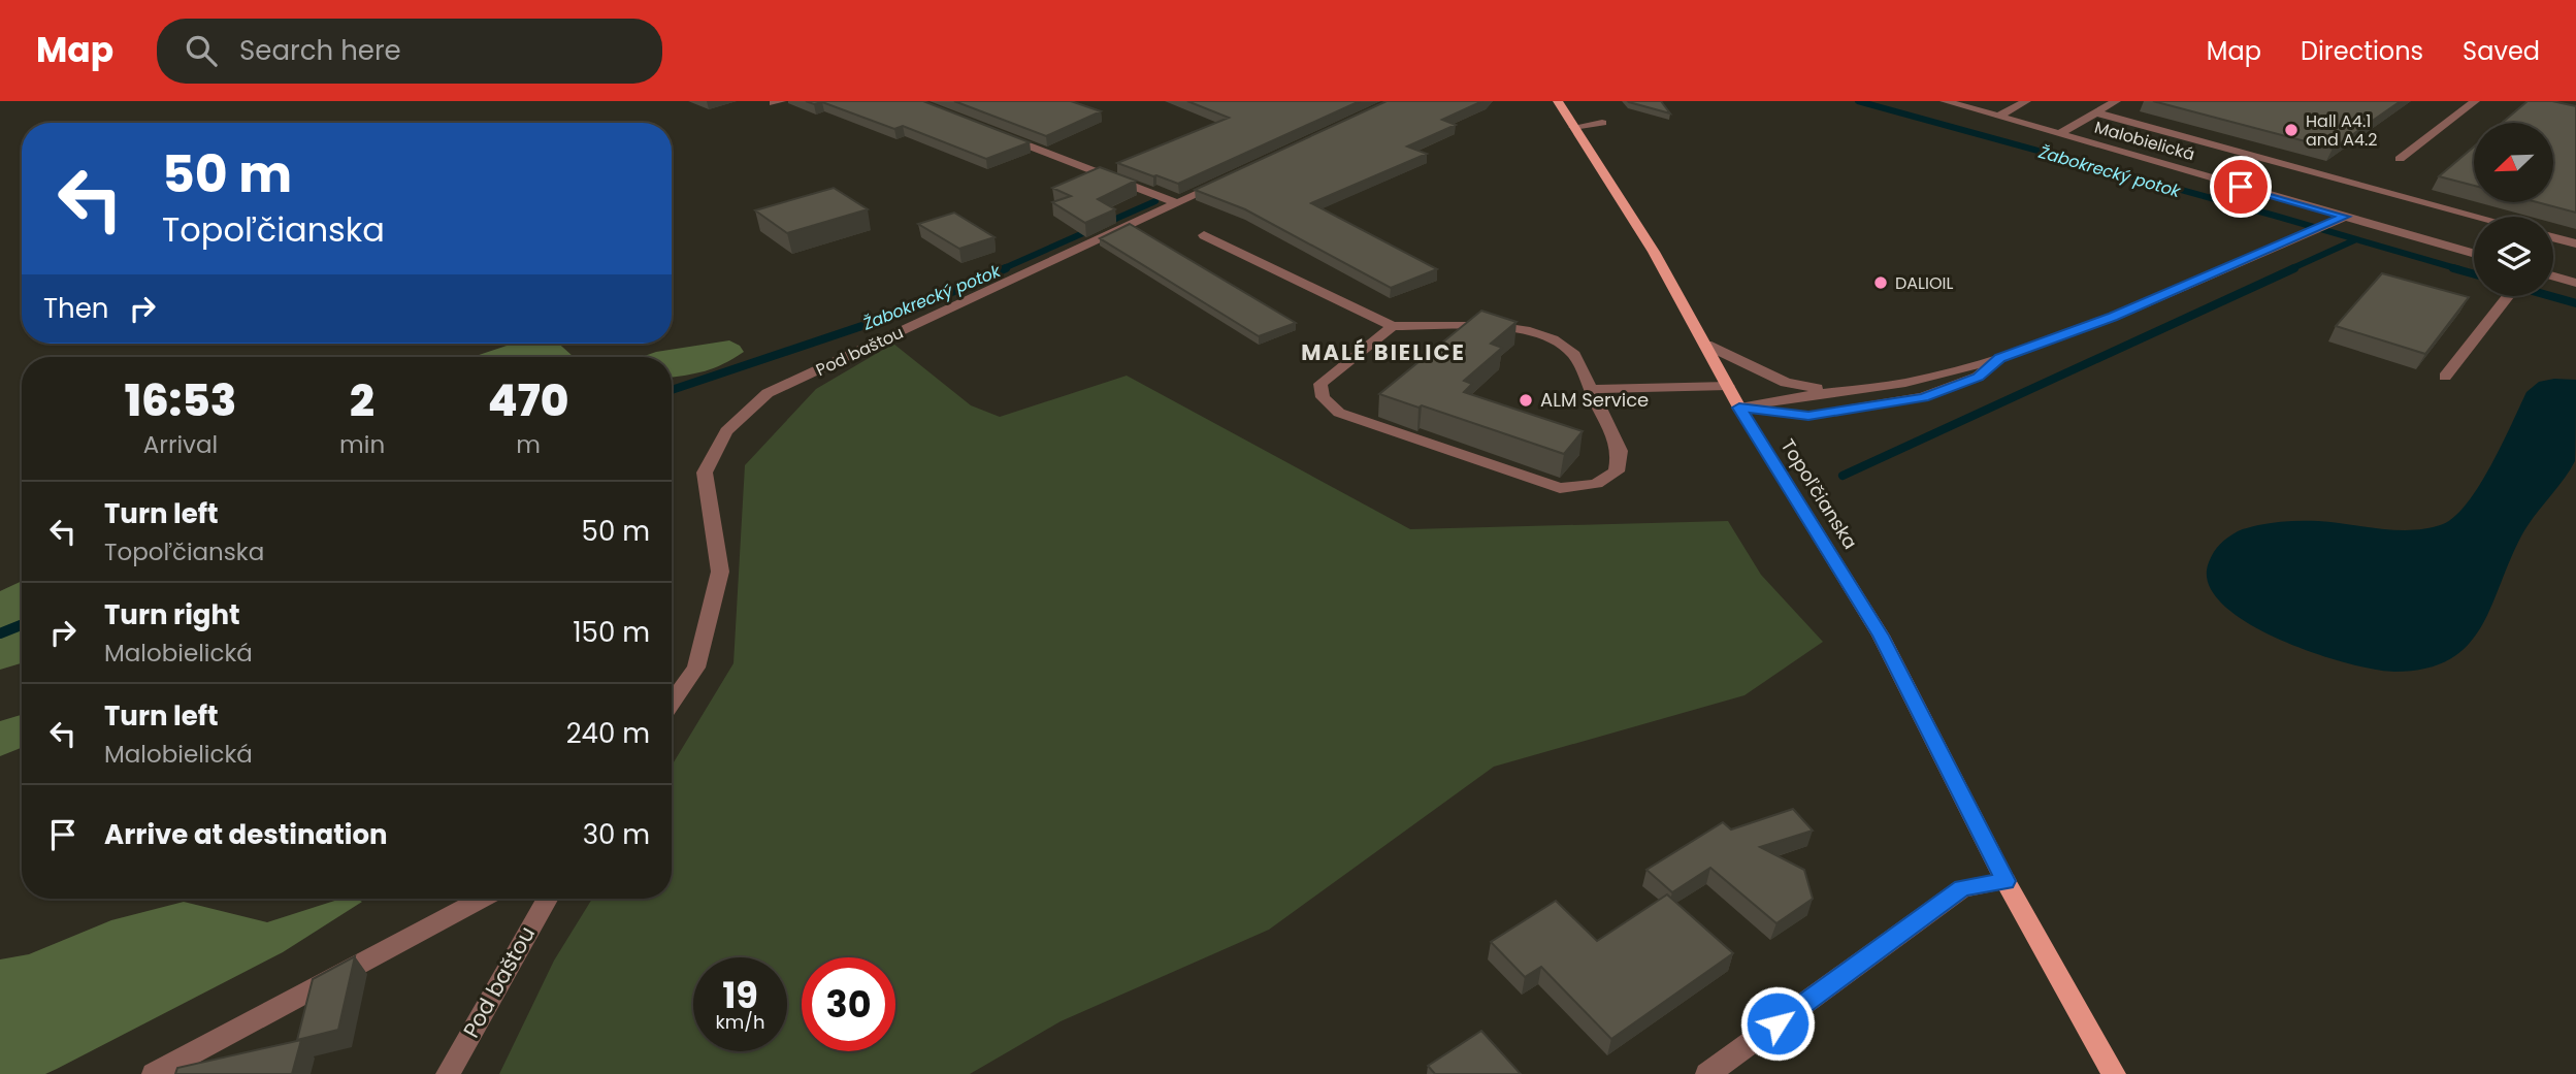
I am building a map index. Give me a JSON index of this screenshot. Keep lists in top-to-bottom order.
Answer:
{
  "streets": {
    "main road": ["Topoľčianska"],
    "street": ["Malobielická", "Pod baštou"]
  },
  "districts": ["MALÉ BIELICE"],
  "water": ["Žabokrecký potok"],
  "places": ["Hall A4.1 and A4.2", "DALIOIL", "ALM Service"],
  "north": "bottom left",
  "page": {
    "header": "Map",
    "search": "Search here",
    "nav": ["Map", "Directions", "Saved"],
    "turn": ["50 m", "Topoľčianska"],
    "then": "Then",
    "eta": [
      "16:53",
      "Arrival",
      "2",
      "min",
      "470",
      "m"
    ],
    "list": [
      {
        "name": "Turn left",
        "note": "Topoľčianska",
        "value": "50 m"
      },
      {
        "name": "Turn right",
        "note": "Malobielická",
        "value": "150 m"
      },
      {
        "name": "Turn left",
        "note": "Malobielická",
        "value": "240 m"
      },
      {
        "name": "Arrive at destination",
        "value": "30 m"
      }
    ],
    "speed": "19 km/h",
    "limit": "30"
  }
}
